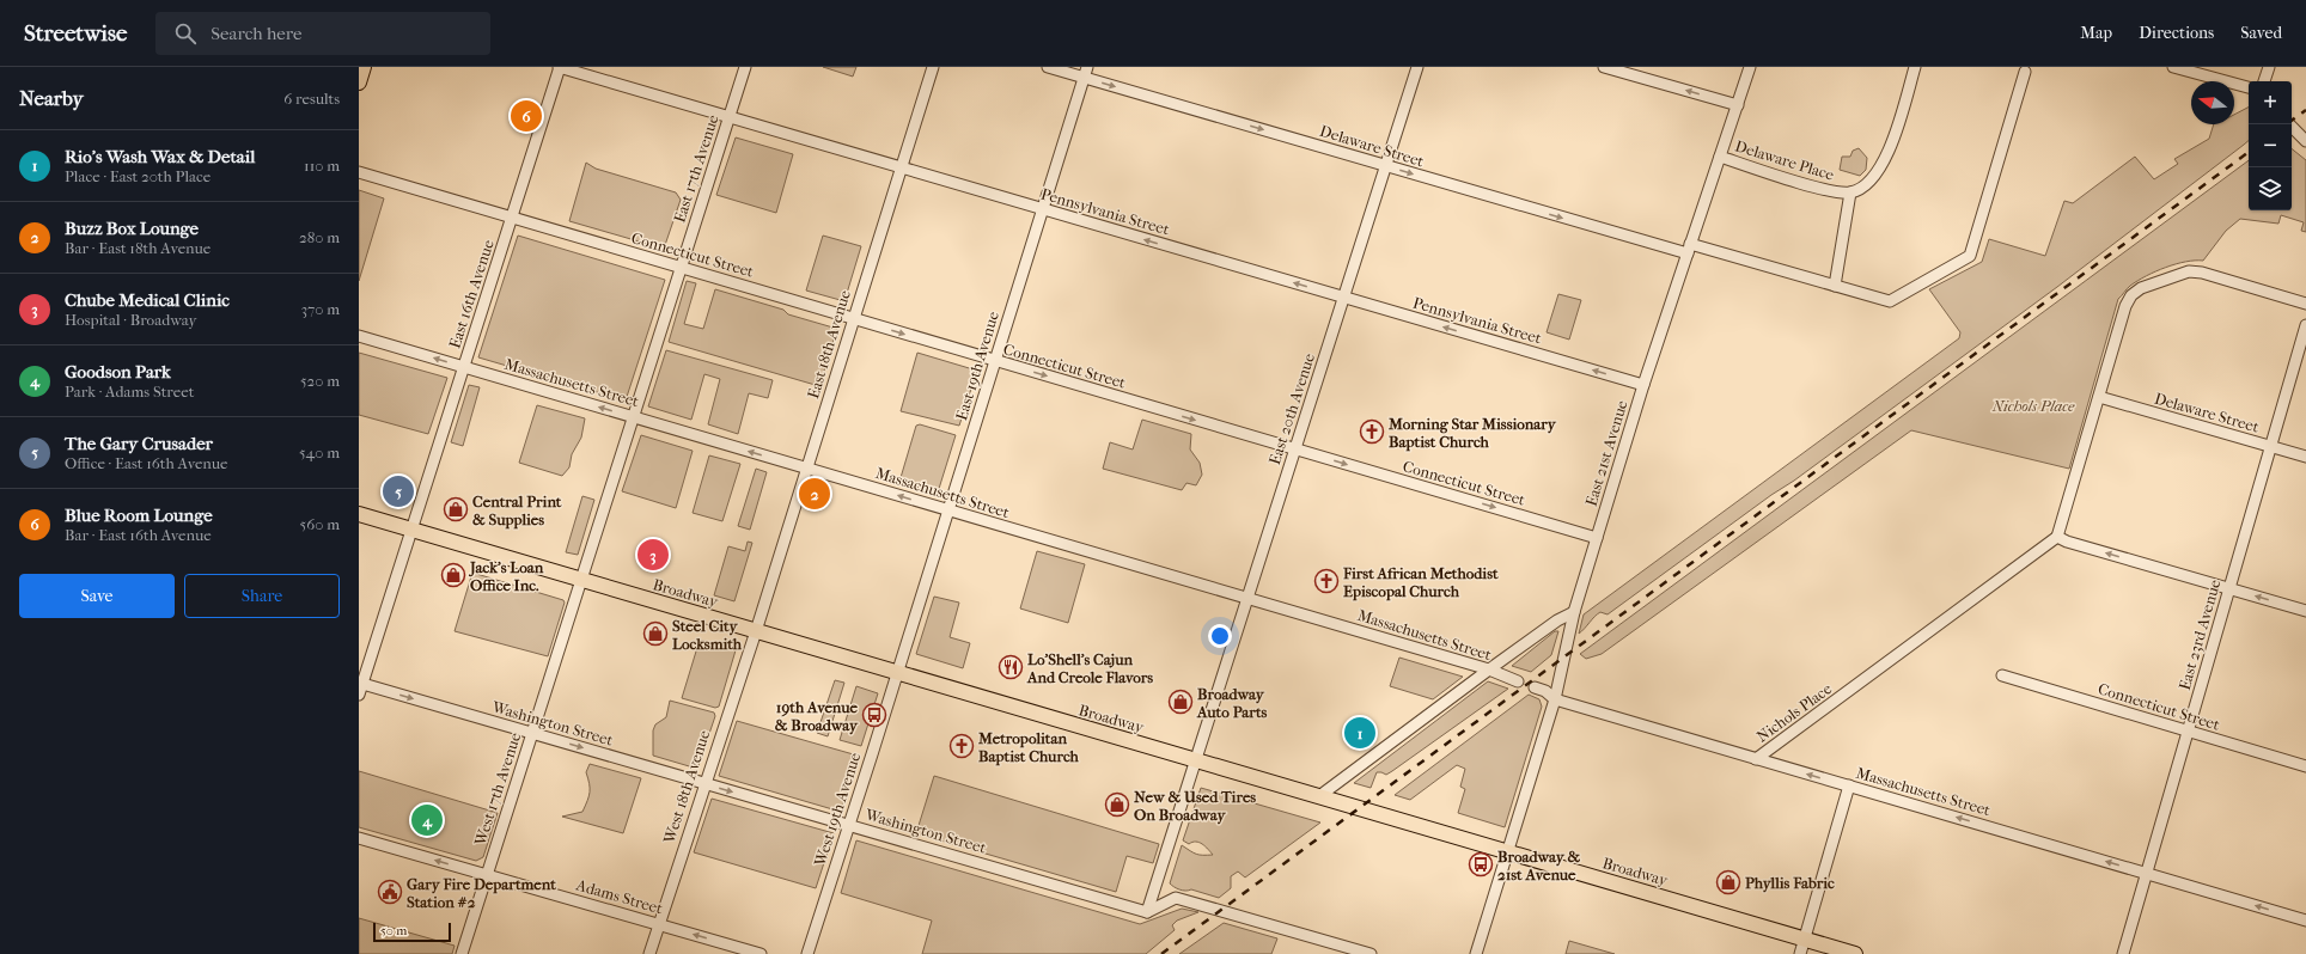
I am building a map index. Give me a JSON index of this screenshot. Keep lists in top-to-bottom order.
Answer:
{
  "streets": {
    "main road": ["Broadway"],
    "street": [
      "Delaware Street",
      "Delaware Place",
      "East 17th Avenue",
      "Pennsylvania Street",
      "Connecticut Street",
      "East 16th Avenue",
      "East 18th Avenue",
      "East 19th Avenue",
      "Massachusetts Street",
      "East 20th Avenue",
      "East 21st Avenue",
      "East 23rd Avenue",
      "Nichols Place",
      "Washington Street",
      "West 18th Avenue",
      "West 17th Avenue",
      "West 19th Avenue",
      "Adams Street"
    ]
  },
  "crossings": [
    ["Delaware Street", "East 19th Avenue"],
    ["Delaware Street", "East 20th Avenue"],
    ["Delaware Street", "East 21st Avenue"],
    ["Delaware Street", "East 23rd Avenue"],
    ["Delaware Place", "East 21st Avenue"],
    ["East 17th Avenue", "Pennsylvania Street"],
    ["East 17th Avenue", "Connecticut Street"],
    ["East 17th Avenue", "Massachusetts Street"],
    ["East 17th Avenue", "Broadway"],
    ["East 17th Avenue", "West 17th Avenue"],
    ["Pennsylvania Street", "East 16th Avenue"],
    ["Pennsylvania Street", "East 18th Avenue"],
    ["Pennsylvania Street", "East 19th Avenue"],
    ["Pennsylvania Street", "East 20th Avenue"],
    ["Pennsylvania Street", "East 21st Avenue"],
    ["Connecticut Street", "East 16th Avenue"],
    ["Connecticut Street", "East 18th Avenue"],
    ["Connecticut Street", "East 19th Avenue"],
    ["Connecticut Street", "East 20th Avenue"],
    ["Connecticut Street", "East 21st Avenue"],
    ["Connecticut Street", "East 23rd Avenue"],
    ["East 16th Avenue", "Massachusetts Street"],
    ["East 16th Avenue", "Broadway"],
    ["East 16th Avenue", "Washington Street"],
    ["East 18th Avenue", "Massachusetts Street"],
    ["East 18th Avenue", "Broadway"],
    ["East 18th Avenue", "West 18th Avenue"],
    ["East 19th Avenue", "Massachusetts Street"],
    ["East 19th Avenue", "Broadway"],
    ["East 19th Avenue", "West 19th Avenue"],
    ["Massachusetts Street", "East 20th Avenue"],
    ["Massachusetts Street", "East 21st Avenue"],
    ["Massachusetts Street", "East 23rd Avenue"],
    ["Massachusetts Street", "Nichols Place"],
    ["East 20th Avenue", "Broadway"],
    ["East 20th Avenue", "Washington Street"],
    ["East 21st Avenue", "Broadway"],
    ["Broadway", "West 18th Avenue"],
    ["Broadway", "West 17th Avenue"],
    ["Broadway", "West 19th Avenue"],
    ["Washington Street", "West 18th Avenue"],
    ["Washington Street", "West 17th Avenue"],
    ["Washington Street", "West 19th Avenue"],
    ["West 18th Avenue", "Adams Street"],
    ["West 17th Avenue", "Adams Street"]
  ],
  "one_way": [
    "Delaware Street",
    "Pennsylvania Street",
    "Connecticut Street",
    "Massachusetts Street",
    "Washington Street",
    "Adams Street"
  ],
  "parks": ["Nichols Place"],
  "places": {
    "church": ["Morning Star Missionary Baptist Church", "First African Methodist Episcopal Church", "Metropolitan Baptist Church"],
    "shop": [
      "Central Print & Supplies",
      "Jack's Loan Office Inc.",
      "Steel City Locksmith",
      "Broadway Auto Parts",
      "New & Used Tires On Broadway",
      "Phyllis Fabric"
    ],
    "restaurant": ["Lo'Shell's Cajun And Creole Flavors"],
    "bus stop": ["19th Avenue & Broadway", "Broadway & 21st Avenue"],
    "public building": ["Gary Fire Department Station #2"]
  },
  "scale_bar": "50 m",
  "north": "left",
  "page": {
    "header": "Streetwise",
    "search": "Search here",
    "nav": ["Map", "Directions", "Saved"],
    "heading": ["Nearby", "6 results"],
    "map_buttons": ["+", "−"],
    "pins": [
      "6",
      "5",
      "2",
      "3",
      "1",
      "4"
    ],
    "list": [
      {
        "mark": "1",
        "name": "Rio's Wash Wax & Detail",
        "note": "Place · East 20th Place",
        "value": "110 m"
      },
      {
        "mark": "2",
        "name": "Buzz Box Lounge",
        "note": "Bar · East 18th Avenue",
        "value": "280 m"
      },
      {
        "mark": "3",
        "name": "Chube Medical Clinic",
        "note": "Hospital · Broadway",
        "value": "370 m"
      },
      {
        "mark": "4",
        "name": "Goodson Park",
        "note": "Park · Adams Street",
        "value": "520 m"
      },
      {
        "mark": "5",
        "name": "The Gary Crusader",
        "note": "Office · East 16th Avenue",
        "value": "540 m"
      },
      {
        "mark": "6",
        "name": "Blue Room Lounge",
        "note": "Bar · East 16th Avenue",
        "value": "560 m"
      }
    ],
    "buttons": ["Save", "Share"],
    "scale": "50 m"
  }
}
